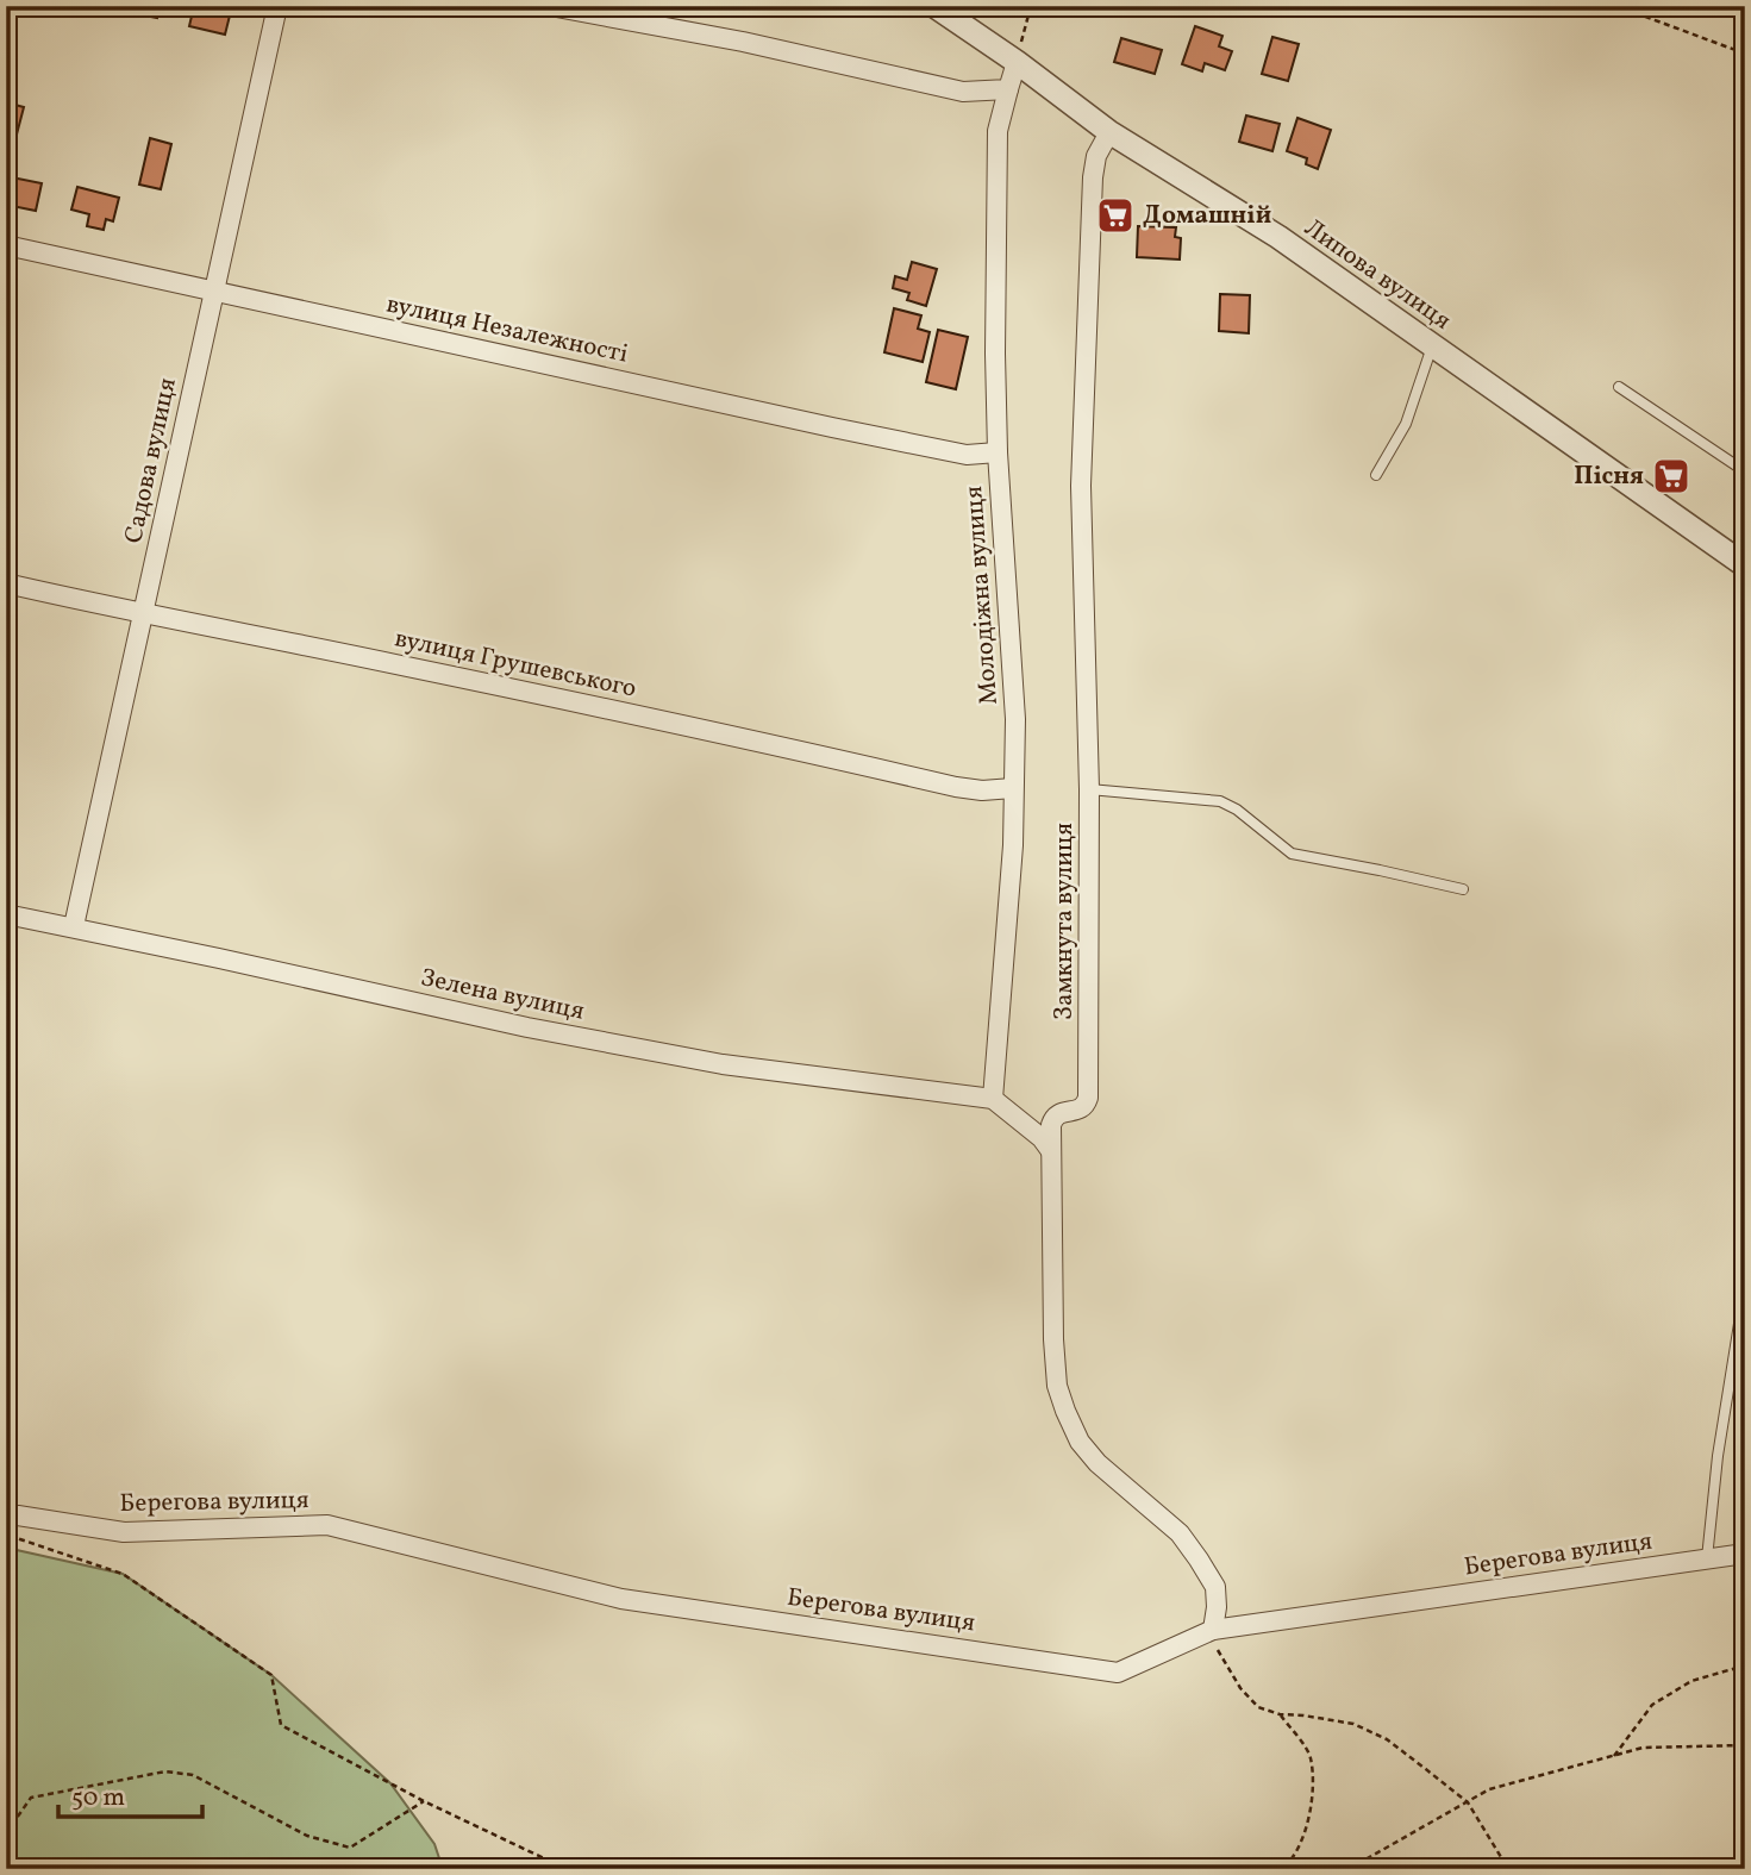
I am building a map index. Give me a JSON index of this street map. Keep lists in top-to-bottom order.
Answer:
{
  "streets": {
    "street": [
      "Липова вулиця",
      "вулиця Незалежності",
      "Садова вулиця",
      "Молодіжна вулиця",
      "вулиця Грушевського",
      "Замкнута вулиця",
      "Зелена вулиця",
      "Берегова вулиця"
    ]
  },
  "crossings": [
    ["Липова вулиця", "Молодіжна вулиця"],
    ["Липова вулиця", "Замкнута вулиця"],
    ["вулиця Незалежності", "Садова вулиця"],
    ["вулиця Незалежності", "Молодіжна вулиця"],
    ["Садова вулиця", "вулиця Грушевського"],
    ["Садова вулиця", "Зелена вулиця"],
    ["Молодіжна вулиця", "вулиця Грушевського"],
    ["Молодіжна вулиця", "Зелена вулиця"],
    ["Замкнута вулиця", "Берегова вулиця"]
  ],
  "places": {
    "supermarket": ["Домашній", "Пісня"]
  },
  "scale_bar": "50 m"
}
